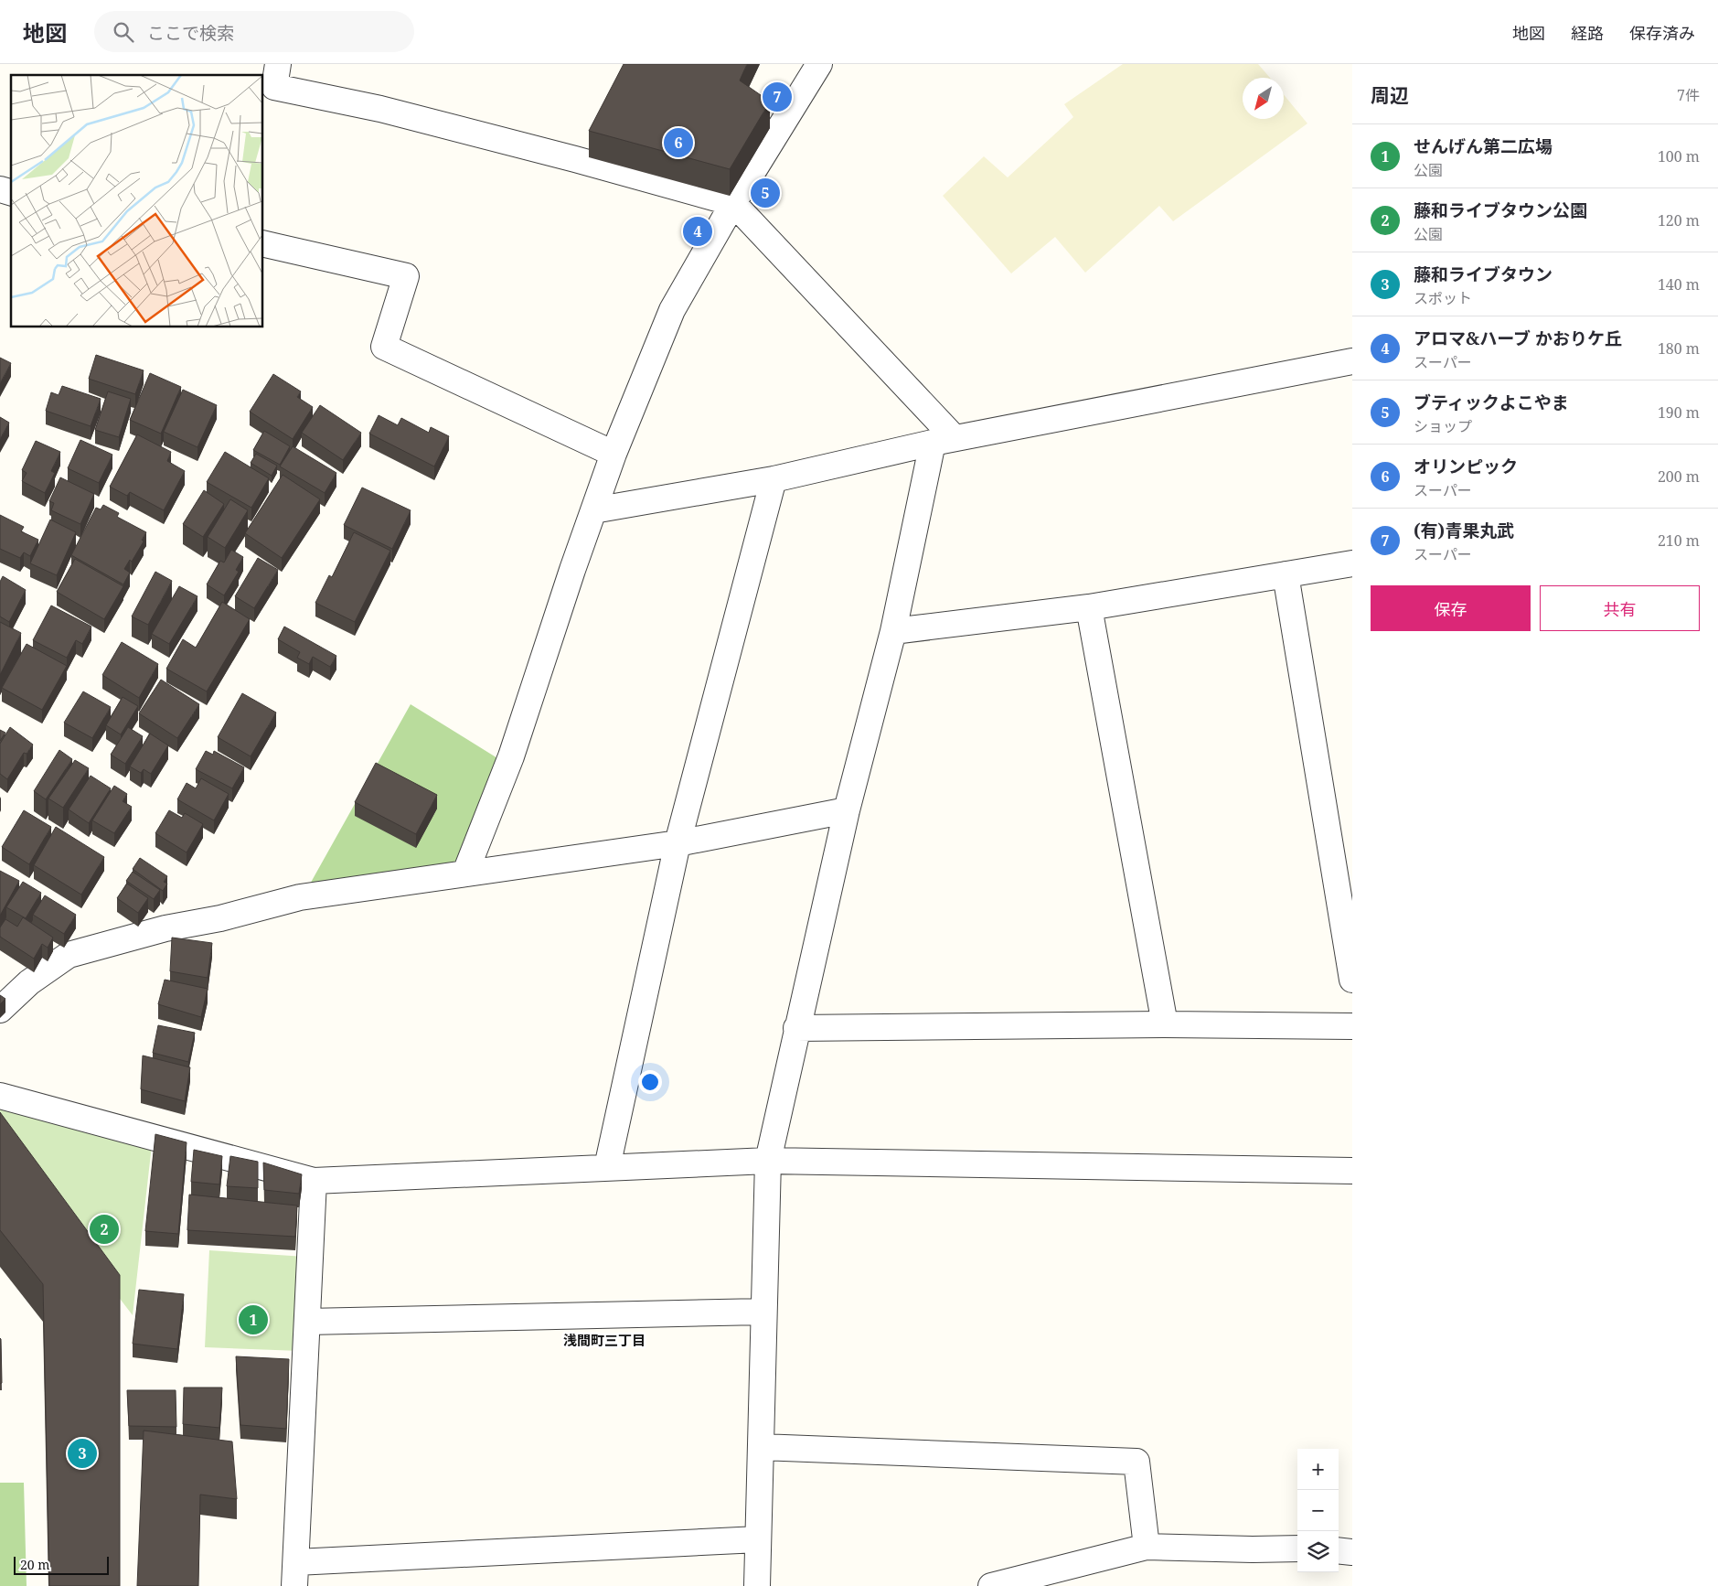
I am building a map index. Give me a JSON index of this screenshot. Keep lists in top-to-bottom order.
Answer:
{
  "districts": ["浅間町三丁目"],
  "scale_bar": "20 m",
  "north": "bottom left",
  "page": {
    "header": "地図",
    "search": "ここで検索",
    "nav": ["地図", "経路", "保存済み"],
    "heading": ["周辺", "7件"],
    "pins": [
      "7",
      "6",
      "5",
      "4",
      "2",
      "1",
      "3"
    ],
    "list": [
      {
        "mark": "1",
        "name": "せんげん第二広場",
        "note": "公園",
        "value": "100 m"
      },
      {
        "mark": "2",
        "name": "藤和ライブタウン公園",
        "note": "公園",
        "value": "120 m"
      },
      {
        "mark": "3",
        "name": "藤和ライブタウン",
        "note": "スポット",
        "value": "140 m"
      },
      {
        "mark": "4",
        "name": "アロマ&ハーブ かおりケ丘",
        "note": "スーパー",
        "value": "180 m"
      },
      {
        "mark": "5",
        "name": "ブティックよこやま",
        "note": "ショップ",
        "value": "190 m"
      },
      {
        "mark": "6",
        "name": "オリンピック",
        "note": "スーパー",
        "value": "200 m"
      },
      {
        "mark": "7",
        "name": "(有)青果丸武",
        "note": "スーパー",
        "value": "210 m"
      }
    ],
    "buttons": ["保存", "共有"],
    "map_buttons": ["+", "−"],
    "scale": "20 m"
  }
}
